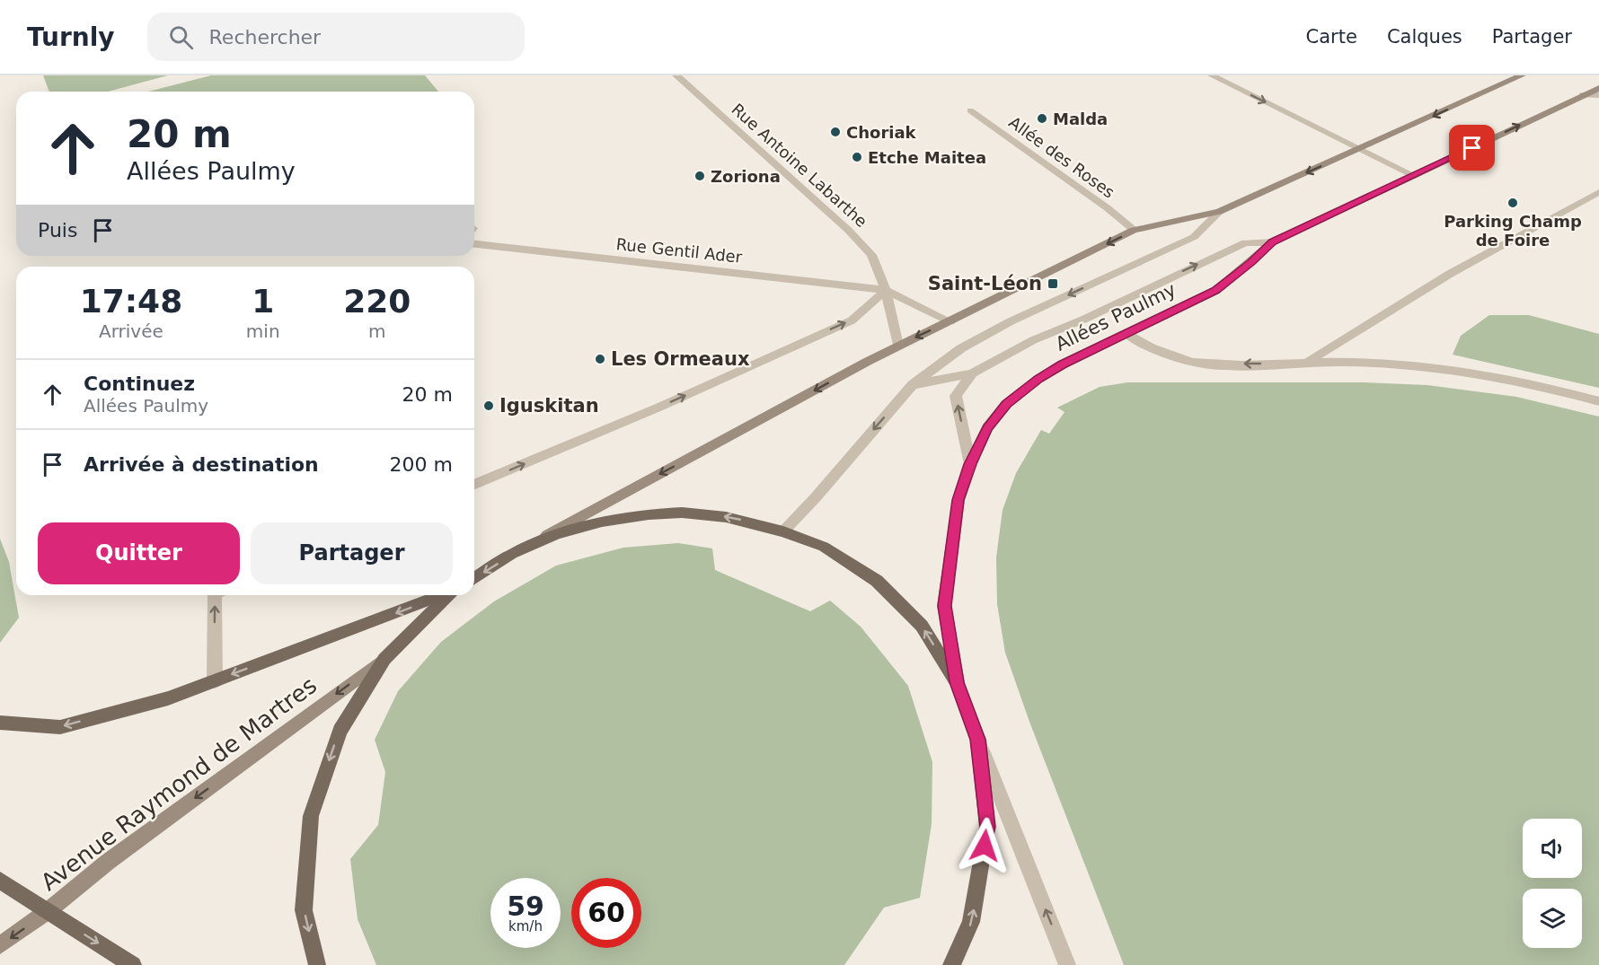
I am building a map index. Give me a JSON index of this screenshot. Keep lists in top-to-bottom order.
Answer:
{
  "streets": {
    "main road": ["Allées Paulmy", "Avenue Raymond de Martres"],
    "street": ["Allée des Roses", "Rue Antoine Labarthe", "Rue Gentil Ader"]
  },
  "crossings": [
    ["Rue Antoine Labarthe", "Rue Gentil Ader"]
  ],
  "places": {
    "other": [
      "Malda",
      "Choriak",
      "Etche Maitea",
      "Zoriona",
      "Parking Champ de Foire",
      "Les Ormeaux",
      "Iguskitan"
    ],
    "transit": ["Saint-Léon"]
  },
  "page": {
    "header": "Turnly",
    "search": "Rechercher",
    "nav": ["Carte", "Calques", "Partager"],
    "turn": ["20 m", "Allées Paulmy"],
    "then": "Puis",
    "eta": [
      "17:48",
      "Arrivée",
      "1",
      "min",
      "220",
      "m"
    ],
    "list": [
      {
        "name": "Continuez",
        "note": "Allées Paulmy",
        "value": "20 m"
      },
      {
        "name": "Arrivée à destination",
        "value": "200 m"
      }
    ],
    "buttons": ["Quitter", "Partager"],
    "speed": "59 km/h",
    "limit": "60"
  }
}
